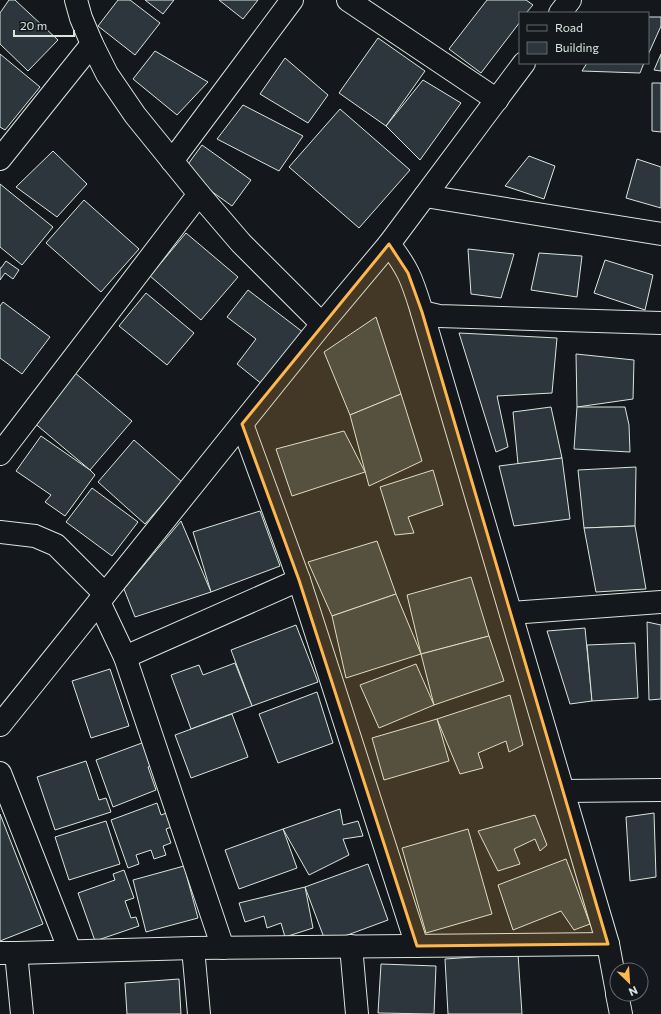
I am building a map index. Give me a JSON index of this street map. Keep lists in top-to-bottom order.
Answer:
{
  "legend": ["Road", "Building"],
  "scale_bar": "20 m",
  "north": "bottom right"
}
